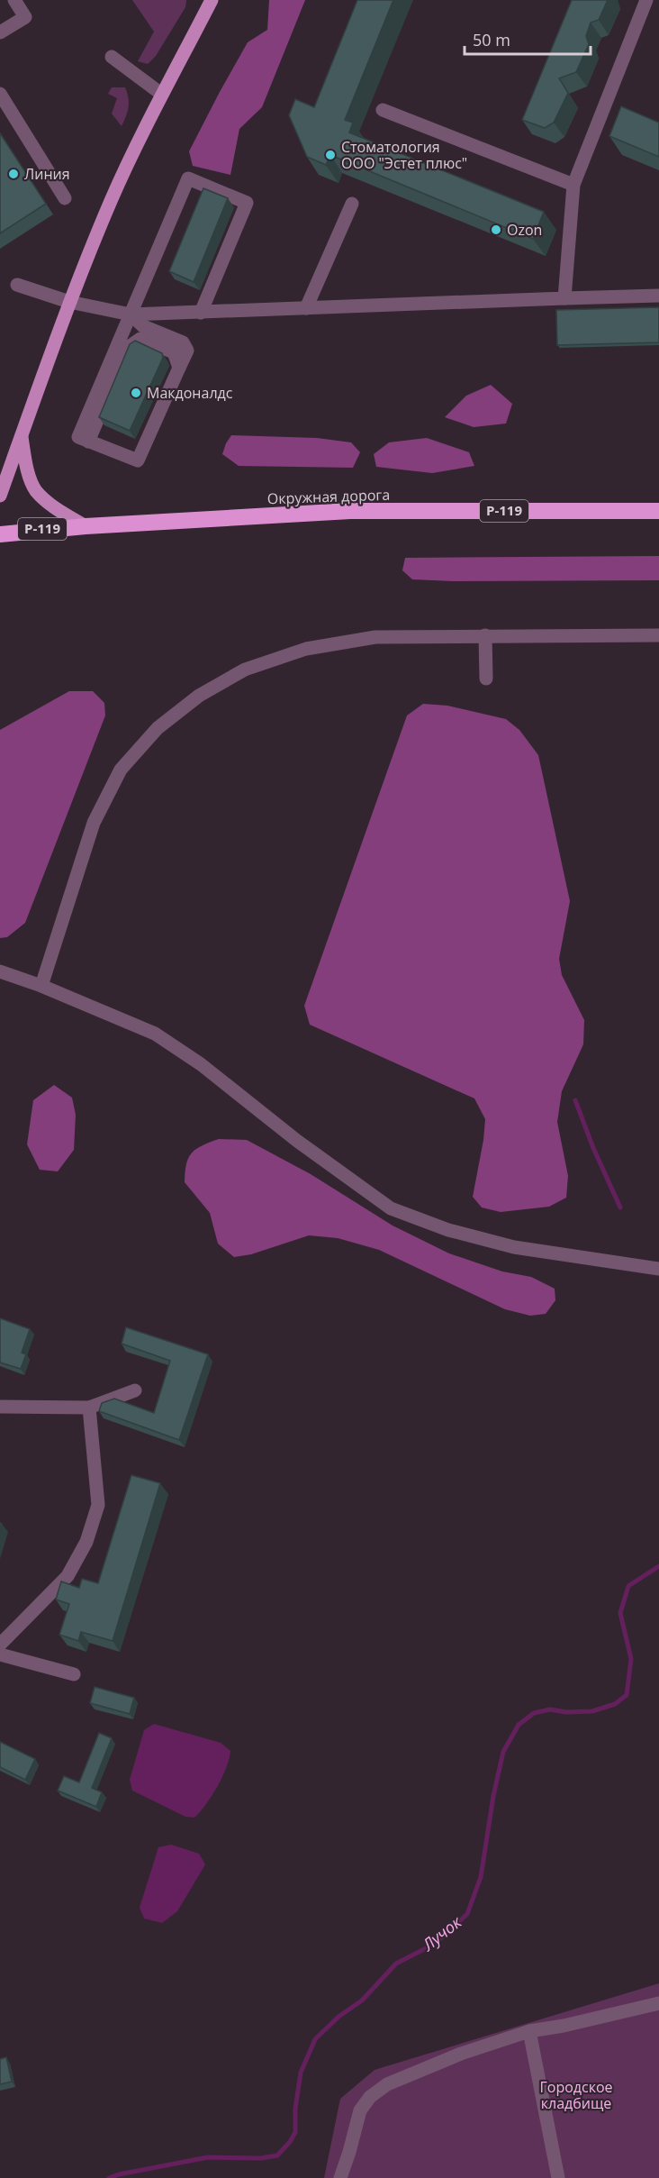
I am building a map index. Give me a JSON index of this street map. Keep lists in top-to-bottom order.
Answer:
{
  "streets": {
    "highway": ["Окружная дорога", "Р-119"]
  },
  "water": ["Лучок"],
  "parks": ["Городское кладбище"],
  "places": [
    "Стоматология ООО \"Эстет плюс\"",
    "Линия",
    "Ozon",
    "Макдоналдс"
  ],
  "scale_bar": "50 m"
}
